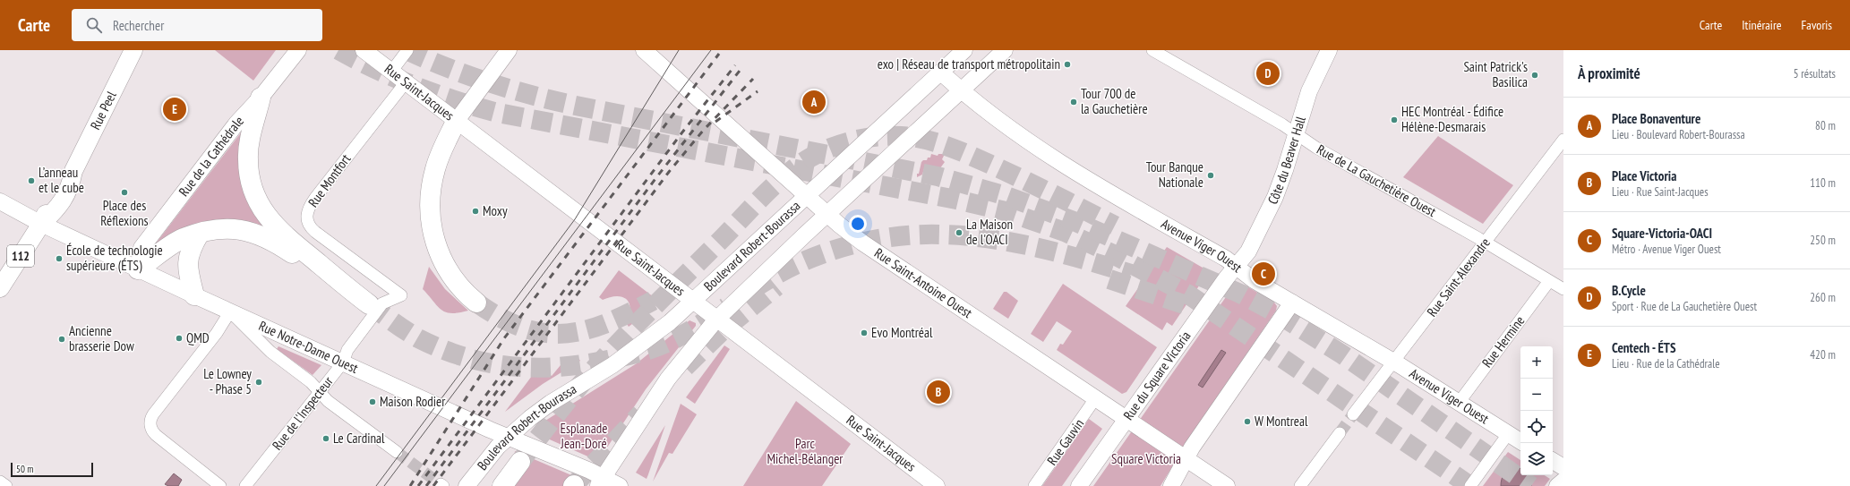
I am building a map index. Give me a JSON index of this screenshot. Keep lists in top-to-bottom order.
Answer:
{
  "streets": {
    "main road": [
      "Rue Saint-Jacques",
      "Rue Peel",
      "Rue de la Cathédrale",
      "Côte du Beaver Hall",
      "Boulevard Robert-Bourassa",
      "Avenue Viger Ouest",
      "112",
      "Rue Saint-Antoine Ouest",
      "Rue Notre-Dame Ouest",
      "Rue du Square Victoria"
    ],
    "street": [
      "Rue Montfort",
      "Rue de La Gauchetière Ouest",
      "Rue Saint-Alexandre",
      "Rue Hermine",
      "Rue de l'Inspecteur",
      "Rue Gauvin"
    ]
  },
  "crossings": [
    ["Rue Saint-Jacques", "Rue Montfort"],
    ["Rue Saint-Jacques", "Boulevard Robert-Bourassa"],
    ["Rue Peel", "Rue Notre-Dame Ouest"],
    ["Rue de la Cathédrale", "Rue Notre-Dame Ouest"],
    ["Côte du Beaver Hall", "Rue de La Gauchetière Ouest"],
    ["Côte du Beaver Hall", "Avenue Viger Ouest"],
    ["Côte du Beaver Hall", "Rue du Square Victoria"],
    ["Rue Montfort", "Rue de l'Inspecteur"],
    ["Rue de La Gauchetière Ouest", "Rue Saint-Alexandre"],
    ["Rue de La Gauchetière Ouest", "Rue Hermine"],
    ["Boulevard Robert-Bourassa", "Avenue Viger Ouest"],
    ["Boulevard Robert-Bourassa", "Rue Saint-Antoine Ouest"],
    ["Boulevard Robert-Bourassa", "Rue Notre-Dame Ouest"],
    ["Avenue Viger Ouest", "Rue Saint-Alexandre"],
    ["Avenue Viger Ouest", "Rue Hermine"],
    ["Avenue Viger Ouest", "Rue du Square Victoria"],
    ["Rue Saint-Antoine Ouest", "Rue du Square Victoria"],
    ["Rue Saint-Antoine Ouest", "Rue Gauvin"],
    ["Rue Notre-Dame Ouest", "Rue de l'Inspecteur"]
  ],
  "parks": ["Esplanade Jean-Doré", "Parc Michel-Bélanger", "Square Victoria"],
  "places": [
    "exo | Réseau de transport métropolitain",
    "Saint Patrick's Basilica",
    "Tour 700 de la Gauchetière",
    "HEC Montréal - Édifice Hélène-Desmarais",
    "Tour Banque Nationale",
    "L’anneau et le cube",
    "Place des Réflexions",
    "Moxy",
    "La Maison de l'OACI",
    "École de technologie supérieure (ÉTS)",
    "Evo Montréal",
    "QMD",
    "Ancienne brasserie Dow",
    "Le Lowney - Phase 5",
    "Maison Rodier",
    "W Montreal",
    "Le Cardinal"
  ],
  "scale_bar": "50 m",
  "page": {
    "header": "Carte",
    "search": "Rechercher",
    "nav": ["Carte", "Itinéraire", "Favoris"],
    "heading": ["À proximité", "5 résultats"],
    "pins": [
      "D",
      "A",
      "E",
      "C",
      "B"
    ],
    "list": [
      {
        "mark": "A",
        "name": "Place Bonaventure",
        "note": "Lieu · Boulevard Robert-Bourassa",
        "value": "80 m"
      },
      {
        "mark": "B",
        "name": "Place Victoria",
        "note": "Lieu · Rue Saint-Jacques",
        "value": "110 m"
      },
      {
        "mark": "C",
        "name": "Square-Victoria-OACI",
        "note": "Métro · Avenue Viger Ouest",
        "value": "250 m"
      },
      {
        "mark": "D",
        "name": "B.Cycle",
        "note": "Sport · Rue de La Gauchetière Ouest",
        "value": "260 m"
      },
      {
        "mark": "E",
        "name": "Centech - ÉTS",
        "note": "Lieu · Rue de la Cathédrale",
        "value": "420 m"
      }
    ],
    "map_buttons": ["+", "−"],
    "scale": "50 m"
  }
}
